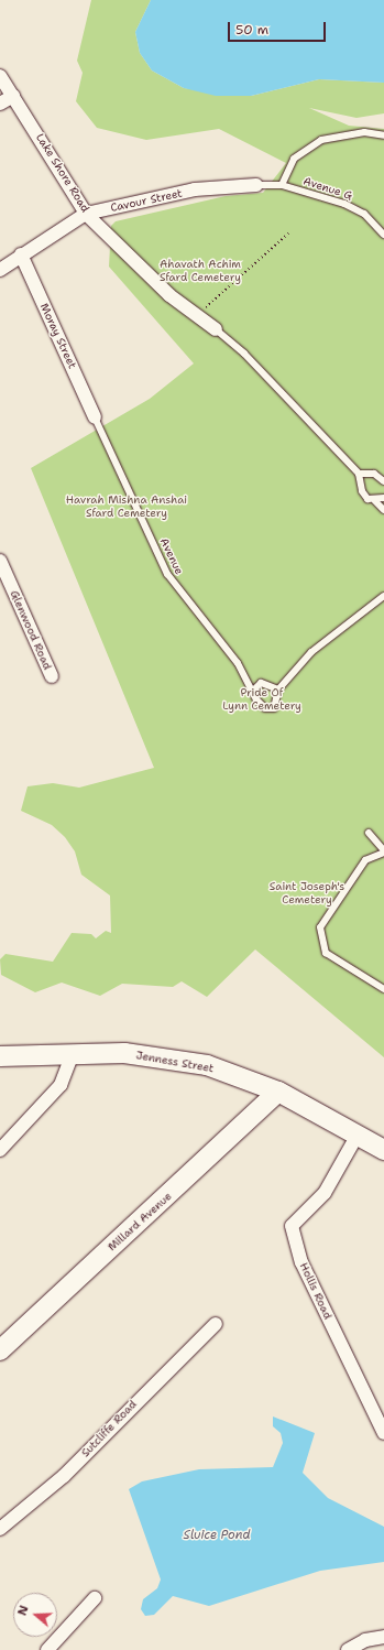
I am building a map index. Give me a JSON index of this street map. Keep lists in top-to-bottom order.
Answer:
{
  "streets": {
    "street": [
      "Lake Shore Road",
      "Cavour Street",
      "Moray Street",
      "Glenwood Road",
      "Jenness Street",
      "Millard Avenue",
      "Hollis Road",
      "Sutcliffe Road"
    ],
    "lane": ["Avenue G", "Avenue"]
  },
  "crossings": [
    ["Lake Shore Road", "Cavour Street"],
    ["Avenue G", "Cavour Street"],
    ["Cavour Street", "Moray Street"],
    ["Moray Street", "Avenue"],
    ["Jenness Street", "Millard Avenue"],
    ["Jenness Street", "Hollis Road"]
  ],
  "water": ["Sluice Pond"],
  "parks": [
    "Ahavath Achim Sfard Cemetery",
    "Havrah Mishna Anshai Sfard Cemetery",
    "Pride Of Lynn Cemetery",
    "Saint Joseph's Cemetery"
  ],
  "scale_bar": "50 m",
  "north": "left"
}
